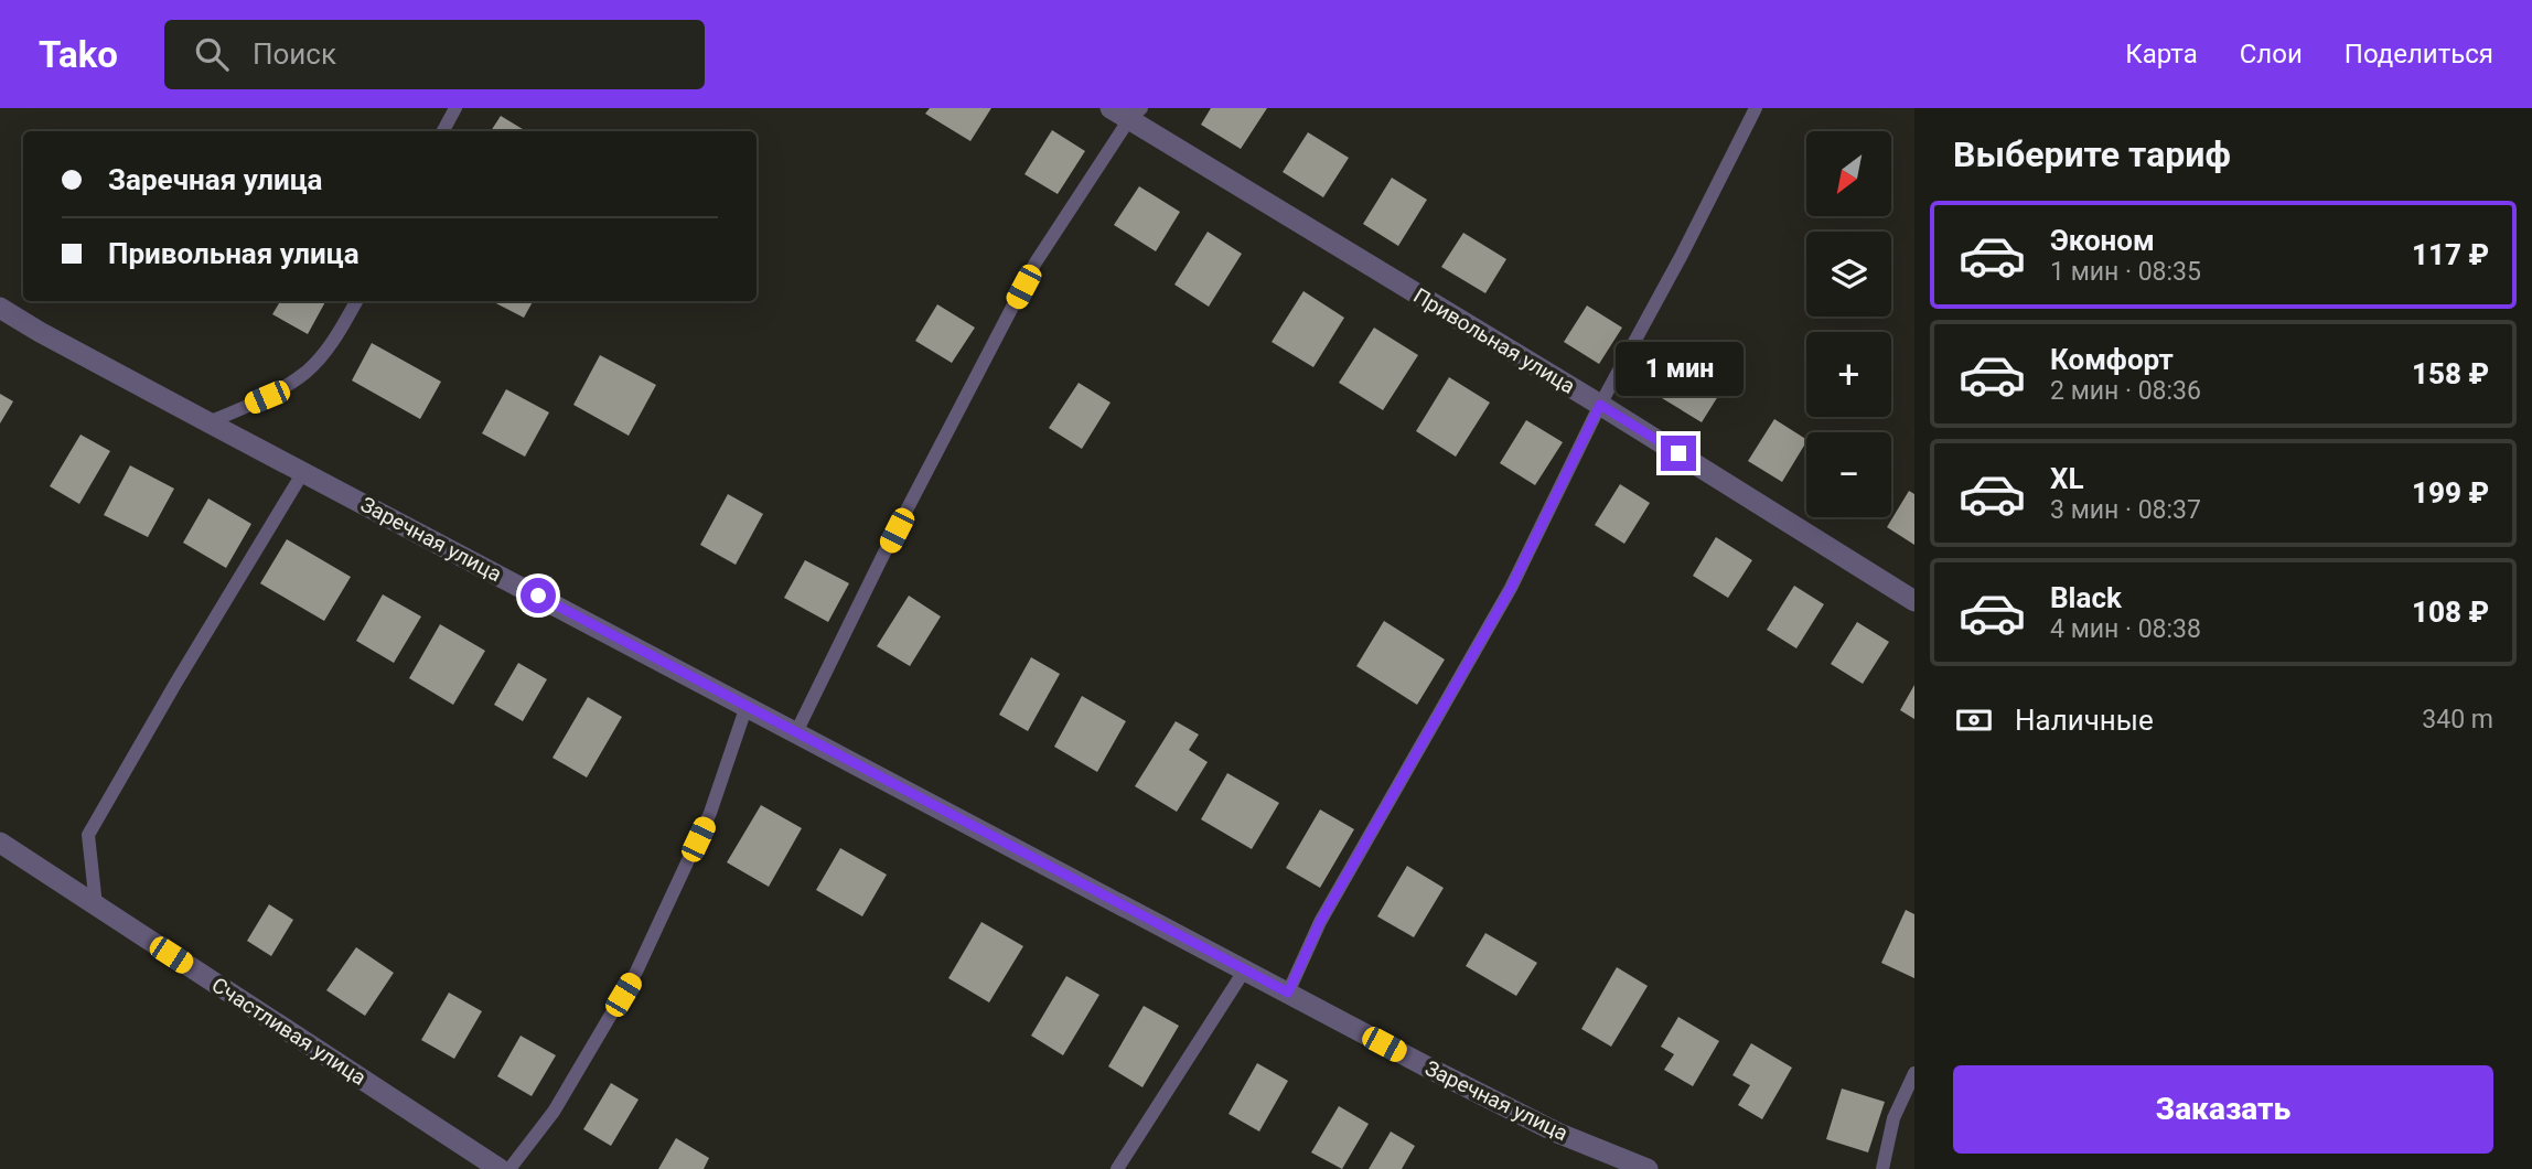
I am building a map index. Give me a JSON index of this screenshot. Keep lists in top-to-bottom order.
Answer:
{
  "streets": {
    "street": ["Привольная улица", "Заречная улица", "Счастливая улица"]
  },
  "north": "bottom left",
  "page": {
    "header": "Tako",
    "search": "Поиск",
    "nav": ["Карта", "Слои", "Поделиться"],
    "heading": "Выберите тариф",
    "map_buttons": ["+", "−"],
    "banner": ["Заречная улица", "Привольная улица"],
    "list": [
      {
        "name": "Эконом",
        "note": "1 мин · 08:35",
        "value": "117 ₽"
      },
      {
        "name": "Комфорт",
        "note": "2 мин · 08:36",
        "value": "158 ₽"
      },
      {
        "name": "XL",
        "note": "3 мин · 08:37",
        "value": "199 ₽"
      },
      {
        "name": "Black",
        "note": "4 мин · 08:38",
        "value": "108 ₽"
      }
    ],
    "bubble": "1 мин",
    "pay": ["Наличные", "340 m"],
    "buttons": "Заказать"
  }
}
